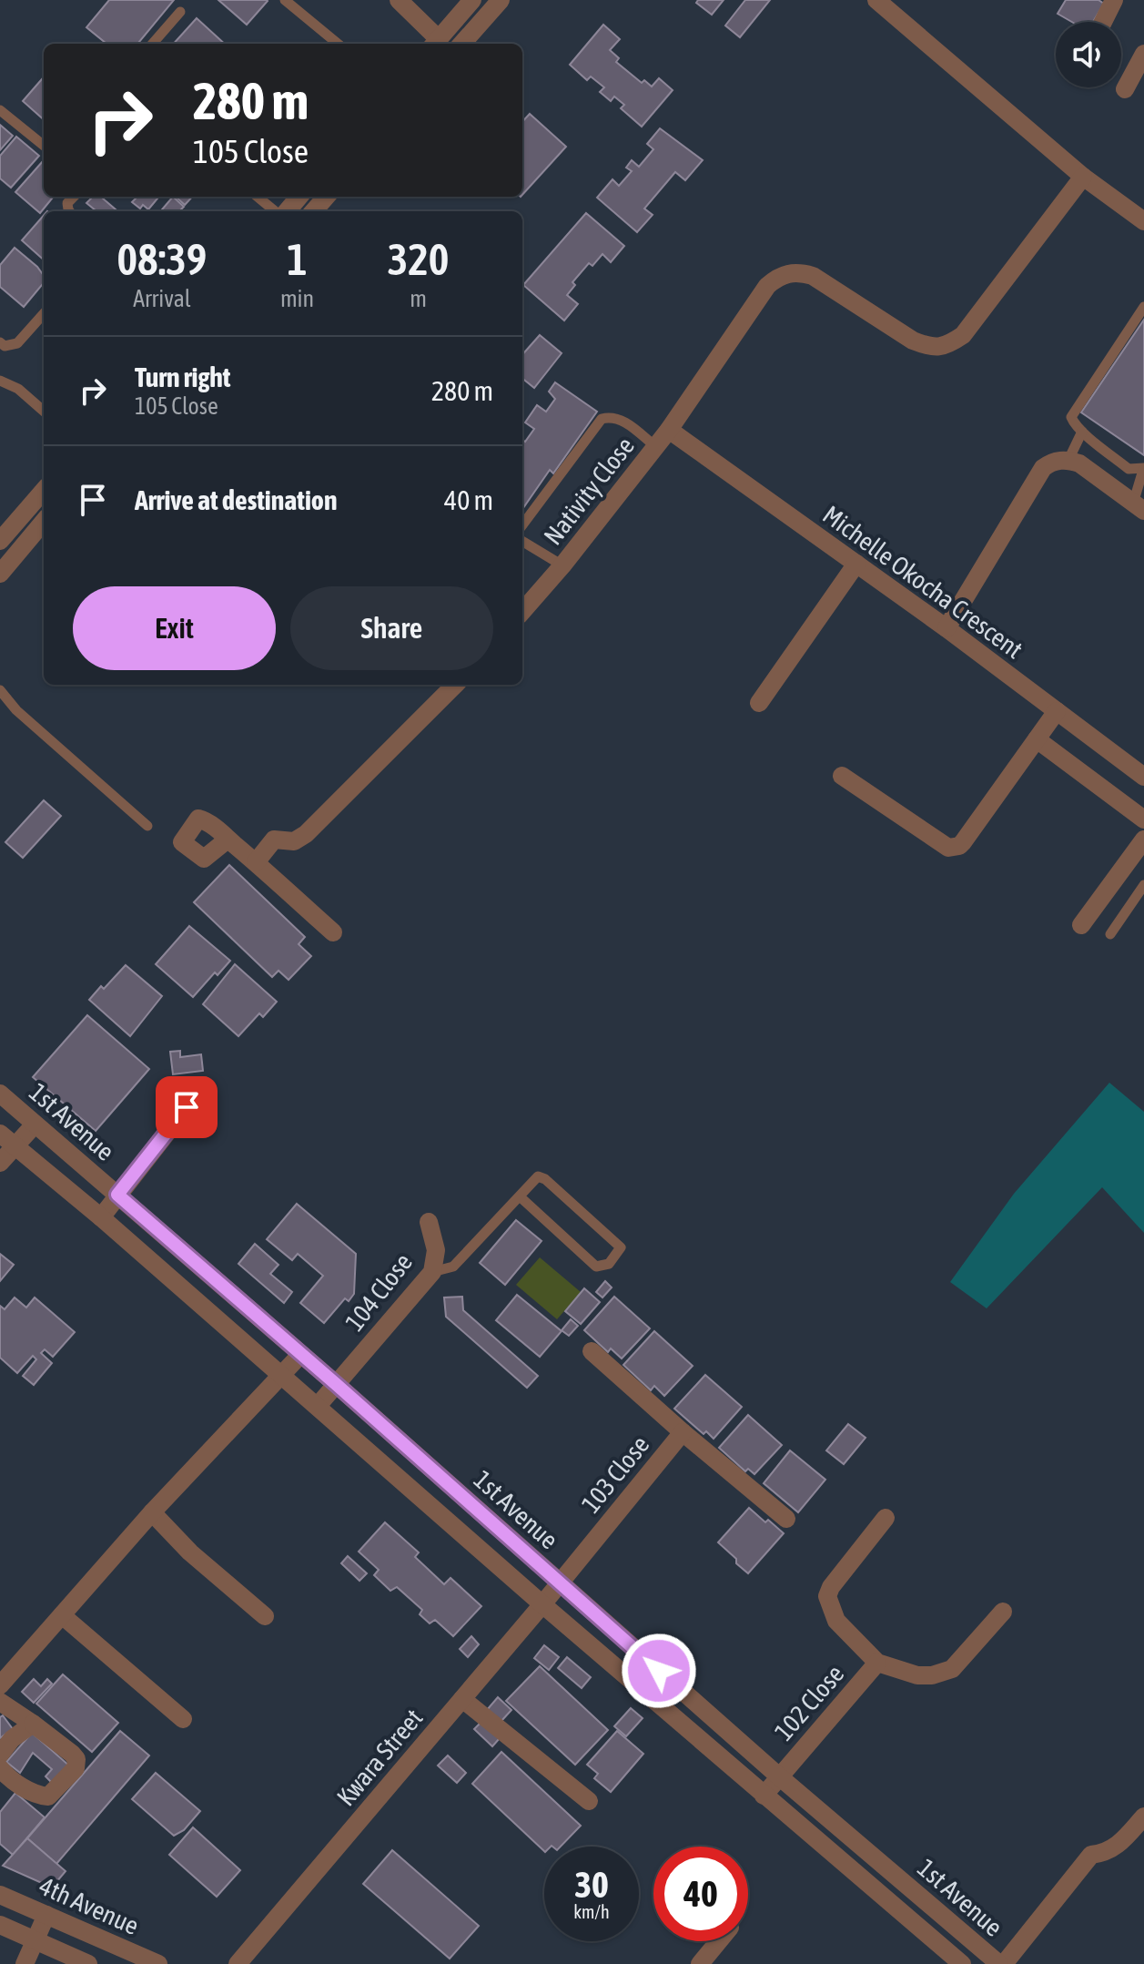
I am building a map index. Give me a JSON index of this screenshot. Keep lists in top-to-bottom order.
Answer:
{
  "streets": {
    "street": [
      "Nativity Close",
      "Michelle Okocha Crescent",
      "1st Avenue",
      "104 Close",
      "103 Close",
      "102 Close",
      "Kwara Street",
      "4th Avenue"
    ]
  },
  "crossings": [
    ["Nativity Close", "Michelle Okocha Crescent"],
    ["1st Avenue", "104 Close"],
    ["1st Avenue", "103 Close"],
    ["1st Avenue", "102 Close"],
    ["1st Avenue", "Kwara Street"],
    ["103 Close", "Kwara Street"]
  ],
  "page": {
    "turn": ["280 m", "105 Close"],
    "eta": [
      "08:39",
      "Arrival",
      "1",
      "min",
      "320",
      "m"
    ],
    "list": [
      {
        "name": "Turn right",
        "note": "105 Close",
        "value": "280 m"
      },
      {
        "name": "Arrive at destination",
        "value": "40 m"
      }
    ],
    "buttons": ["Exit", "Share"],
    "speed": "30 km/h",
    "limit": "40"
  }
}
